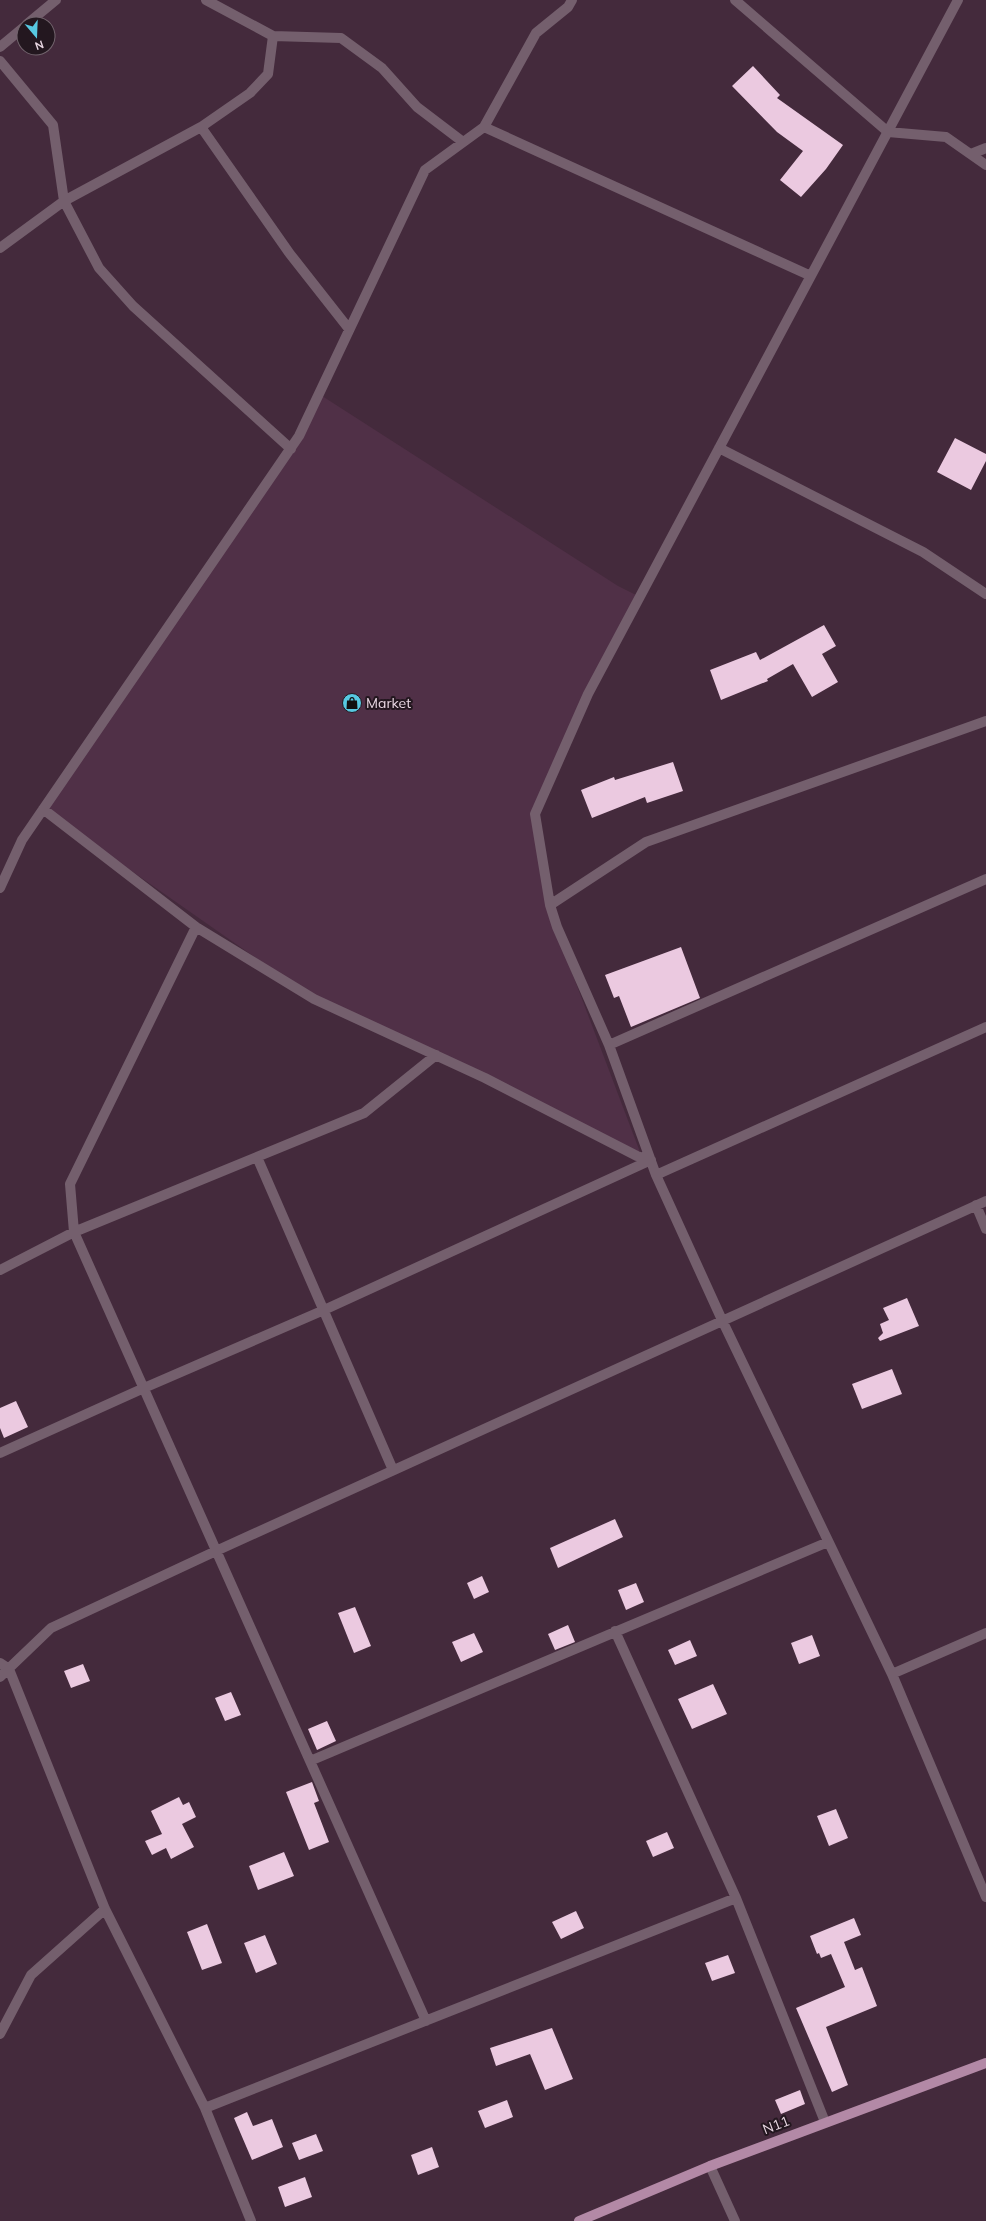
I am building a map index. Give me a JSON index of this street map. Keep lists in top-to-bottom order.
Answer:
{
  "streets": {
    "main road": ["N11"]
  },
  "places": {
    "shop": ["Market"]
  },
  "north": "bottom"
}
